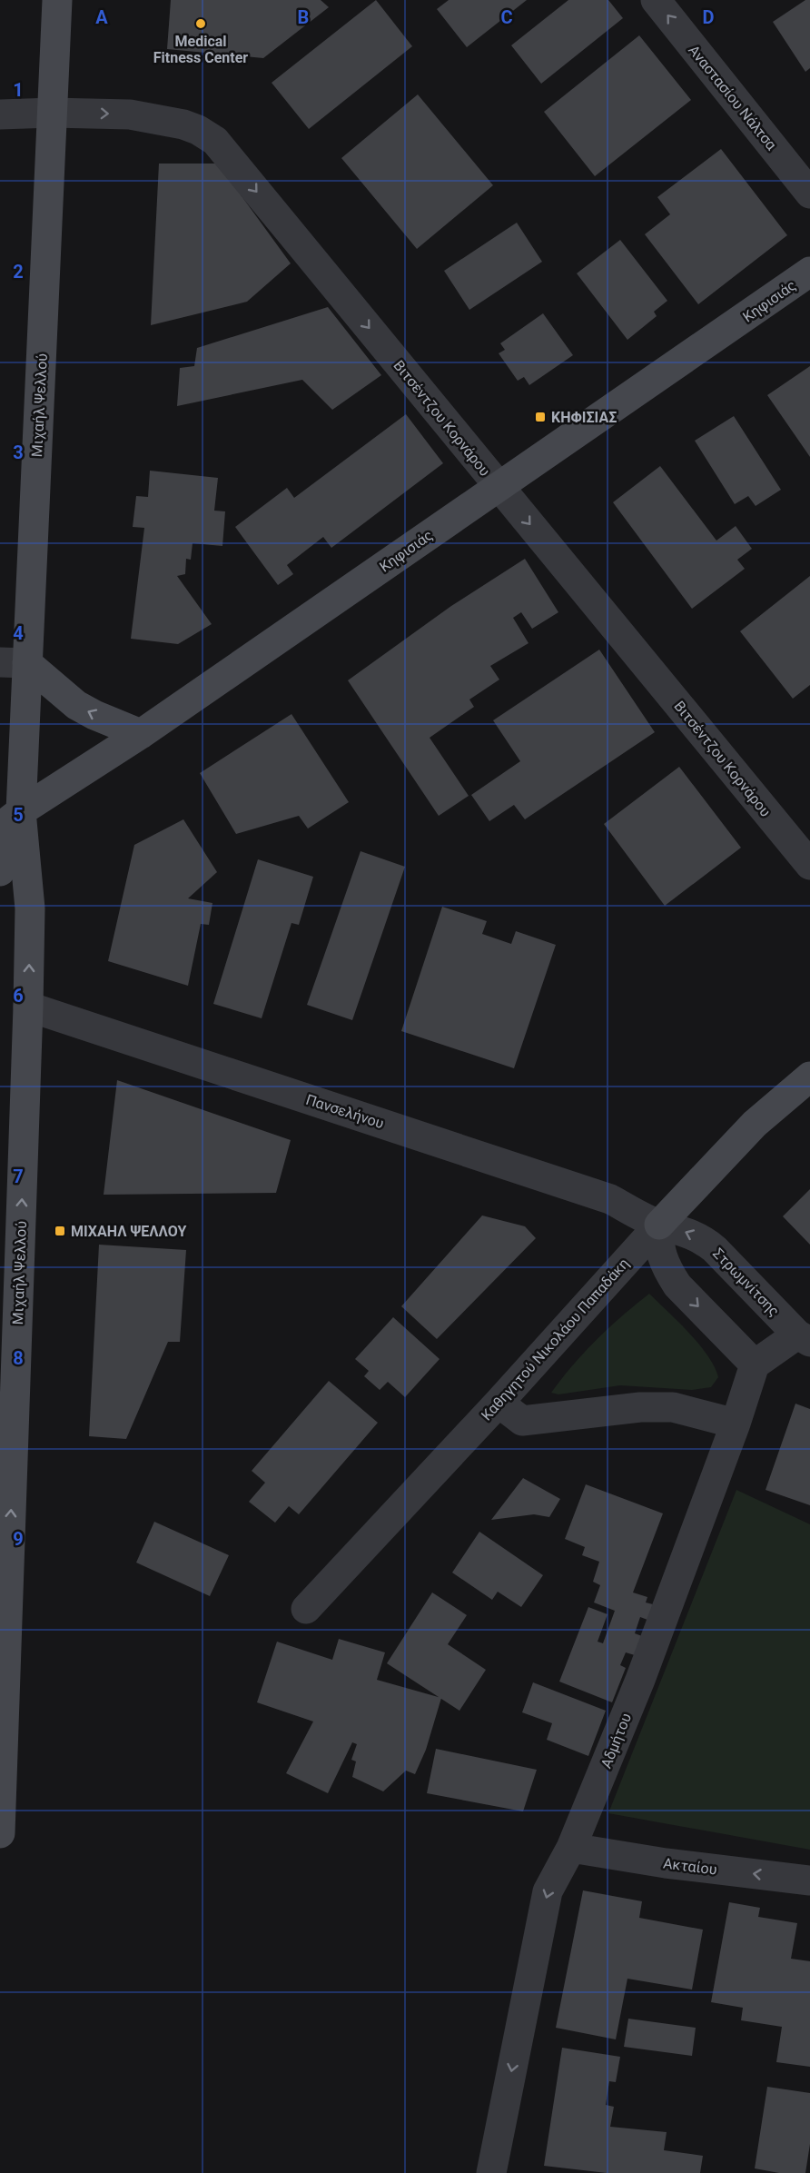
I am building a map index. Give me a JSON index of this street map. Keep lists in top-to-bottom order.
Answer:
{
  "streets": {
    "main road": ["Κηφισιάς", "Μιχαήλ Ψελλού", "Καθηγητού Νικολάου Παπαδάκη"],
    "street": [
      "Αναστασίου Νάλτσα",
      "Βιτσέντζου Κορνάρου",
      "Πανσελήνου",
      "Στρωμνίτσης",
      "Αδμήτου",
      "Ακταίου"
    ]
  },
  "crossings": [
    ["Κηφισιάς", "Μιχαήλ Ψελλού"],
    ["Κηφισιάς", "Βιτσέντζου Κορνάρου"],
    ["Μιχαήλ Ψελλού", "Βιτσέντζου Κορνάρου"],
    ["Μιχαήλ Ψελλού", "Πανσελήνου"],
    ["Πανσελήνου", "Στρωμνίτσης"],
    ["Πανσελήνου", "Καθηγητού Νικολάου Παπαδάκη"],
    ["Στρωμνίτσης", "Καθηγητού Νικολάου Παπαδάκη"],
    ["Αδμήτου", "Ακταίου"]
  ],
  "one_way": [
    "Αναστασίου Νάλτσα",
    "Μιχαήλ Ψελλού",
    "Βιτσέντζου Κορνάρου",
    "Αδμήτου",
    "Ακταίου"
  ],
  "places": {
    "other": ["Medical Fitness Center"],
    "transit": ["ΚΗΦΙΣΙΑΣ", "ΜΙΧΑΗΛ ΨΕΛΛΟΥ"]
  },
  "grid": {
    "columns": [
      "A",
      "B",
      "C",
      "D"
    ],
    "rows": [
      "1",
      "2",
      "3",
      "4",
      "5",
      "6",
      "7",
      "8",
      "9"
    ]
  }
}
